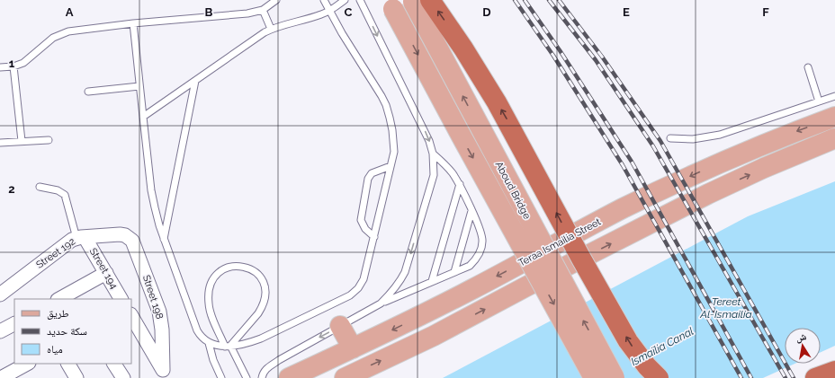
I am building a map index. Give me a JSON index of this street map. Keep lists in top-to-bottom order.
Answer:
{
  "streets": {
    "main road": ["Aboud Bridge", "Teraa Ismailia Street"],
    "street": ["Street 192", "Street 194", "Street 198"]
  },
  "crossings": [
    ["Street 192", "Street 194"],
    ["Street 192", "Street 198"]
  ],
  "water": ["Tereet Al-Ismailia", "Ismaïlia Canal"],
  "legend": ["طريق", "سكة حديد", "مياه"],
  "north": "top",
  "grid": {
    "columns": [
      "A",
      "B",
      "C",
      "D",
      "E",
      "F"
    ],
    "rows": ["1", "2"]
  }
}
